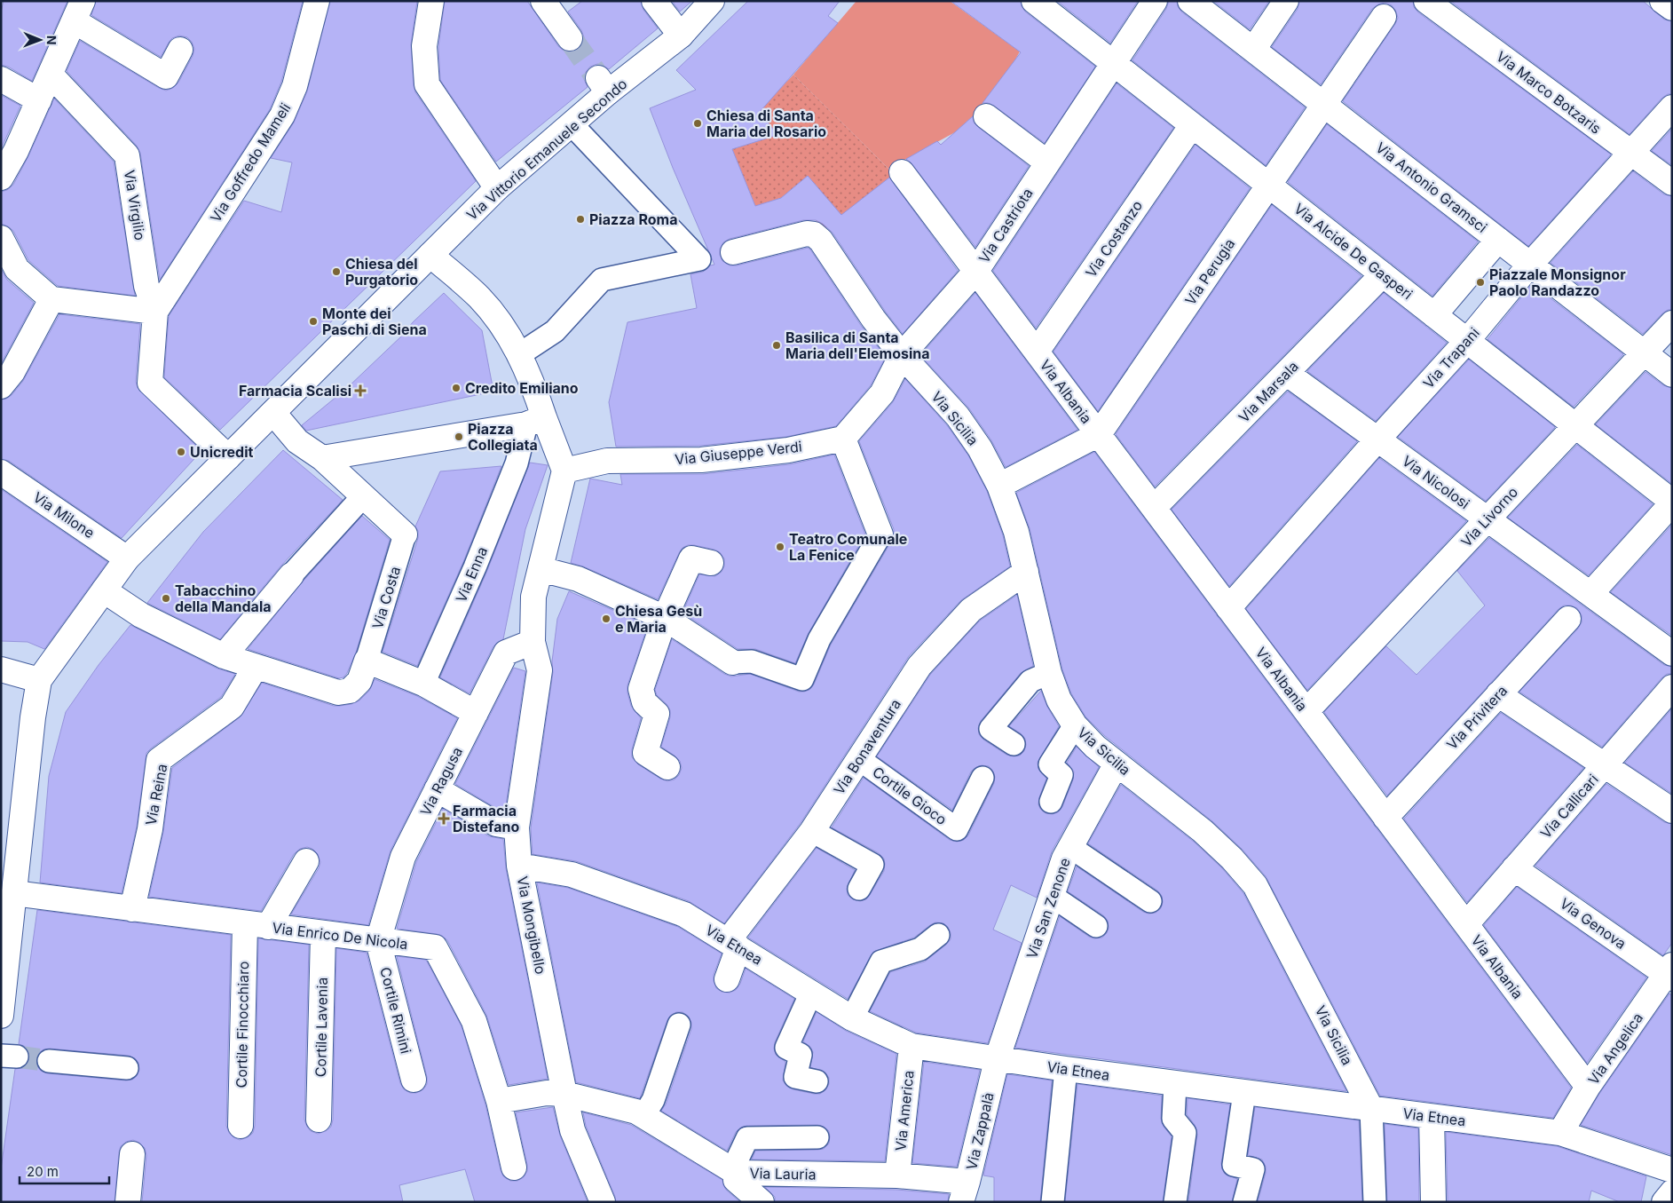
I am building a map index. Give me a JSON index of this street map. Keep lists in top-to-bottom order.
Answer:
{
  "streets": {
    "street": [
      "Via Marco Botzaris",
      "Via Vittorio Emanuele Secondo",
      "Via Goffredo Mameli",
      "Via Antonio Gramsci",
      "Via Virgilio",
      "Via Castriota",
      "Via Costanzo",
      "Via Alcide De Gasperi",
      "Via Perugia",
      "Via Trapani",
      "Via Albania",
      "Via Marsala",
      "Via Sicilia",
      "Via Giuseppe Verdi",
      "Via Nicolosi",
      "Via Milone",
      "Via Livorno",
      "Via Enna",
      "Via Costa",
      "Via Privitera",
      "Via Bonaventura",
      "Via Ragusa",
      "Via Reina",
      "Cortile Gioco",
      "Via Callicari",
      "Via San Zenone",
      "Via Genova",
      "Via Mongibello",
      "Via Enrico De Nicola",
      "Via Etnea",
      "Cortile Rimini",
      "Cortile Finocchiaro",
      "Cortile Lavenia",
      "Via Angelica",
      "Via America",
      "Via Zappalà",
      "Via Lauria"
    ]
  },
  "crossings": [
    ["Via Marco Botzaris", "Via Trapani"],
    ["Via Vittorio Emanuele Secondo", "Via Milone"],
    ["Via Vittorio Emanuele Secondo", "Via Enrico De Nicola"],
    ["Via Goffredo Mameli", "Via Virgilio"],
    ["Via Antonio Gramsci", "Via Perugia"],
    ["Via Antonio Gramsci", "Via Trapani"],
    ["Via Antonio Gramsci", "Via Livorno"],
    ["Via Castriota", "Via Alcide De Gasperi"],
    ["Via Castriota", "Via Albania"],
    ["Via Castriota", "Via Sicilia"],
    ["Via Castriota", "Via Giuseppe Verdi"],
    ["Via Costanzo", "Via Alcide De Gasperi"],
    ["Via Costanzo", "Via Albania"],
    ["Via Alcide De Gasperi", "Via Perugia"],
    ["Via Alcide De Gasperi", "Via Trapani"],
    ["Via Alcide De Gasperi", "Via Marsala"],
    ["Via Alcide De Gasperi", "Via Livorno"],
    ["Via Perugia", "Via Albania"],
    ["Via Perugia", "Via Sicilia"],
    ["Via Trapani", "Via Albania"],
    ["Via Trapani", "Via Nicolosi"],
    ["Via Albania", "Via Marsala"],
    ["Via Albania", "Via Livorno"],
    ["Via Albania", "Via Privitera"],
    ["Via Albania", "Via Callicari"],
    ["Via Albania", "Via Angelica"],
    ["Via Marsala", "Via Nicolosi"],
    ["Via Sicilia", "Via Bonaventura"],
    ["Via Sicilia", "Via San Zenone"],
    ["Via Sicilia", "Via Etnea"],
    ["Via Giuseppe Verdi", "Via Mongibello"],
    ["Via Nicolosi", "Via Livorno"],
    ["Via Bonaventura", "Cortile Gioco"],
    ["Via Bonaventura", "Via Etnea"],
    ["Via Ragusa", "Via Mongibello"],
    ["Via Ragusa", "Via Enrico De Nicola"],
    ["Via Ragusa", "Cortile Rimini"],
    ["Via Reina", "Via Enrico De Nicola"],
    ["Via Callicari", "Via Genova"],
    ["Via San Zenone", "Via Etnea"],
    ["Via San Zenone", "Via Zappalà"],
    ["Via Genova", "Via Angelica"],
    ["Via Mongibello", "Via Etnea"],
    ["Via Mongibello", "Via Lauria"],
    ["Via Enrico De Nicola", "Cortile Rimini"],
    ["Via Enrico De Nicola", "Cortile Finocchiaro"],
    ["Via Enrico De Nicola", "Cortile Lavenia"],
    ["Via Etnea", "Via Angelica"],
    ["Via Etnea", "Via America"],
    ["Via Etnea", "Via Zappalà"],
    ["Via America", "Via Lauria"],
    ["Via Zappalà", "Via Lauria"]
  ],
  "places": {
    "other": [
      "Chiesa di Santa Maria del Rosario",
      "Piazza Roma",
      "Chiesa del Purgatorio",
      "Piazzale Monsignor Paolo Randazzo",
      "Monte dei Paschi di Siena",
      "Basilica di Santa Maria dell'Elemosina",
      "Credito Emiliano",
      "Piazza Collegiata",
      "Unicredit",
      "Teatro Comunale La Fenice",
      "Tabacchino della Mandala",
      "Chiesa Gesù e Maria"
    ],
    "health": ["Farmacia Scalisi", "Farmacia Distefano"]
  },
  "scale_bar": "20 m",
  "north": "right"
}
